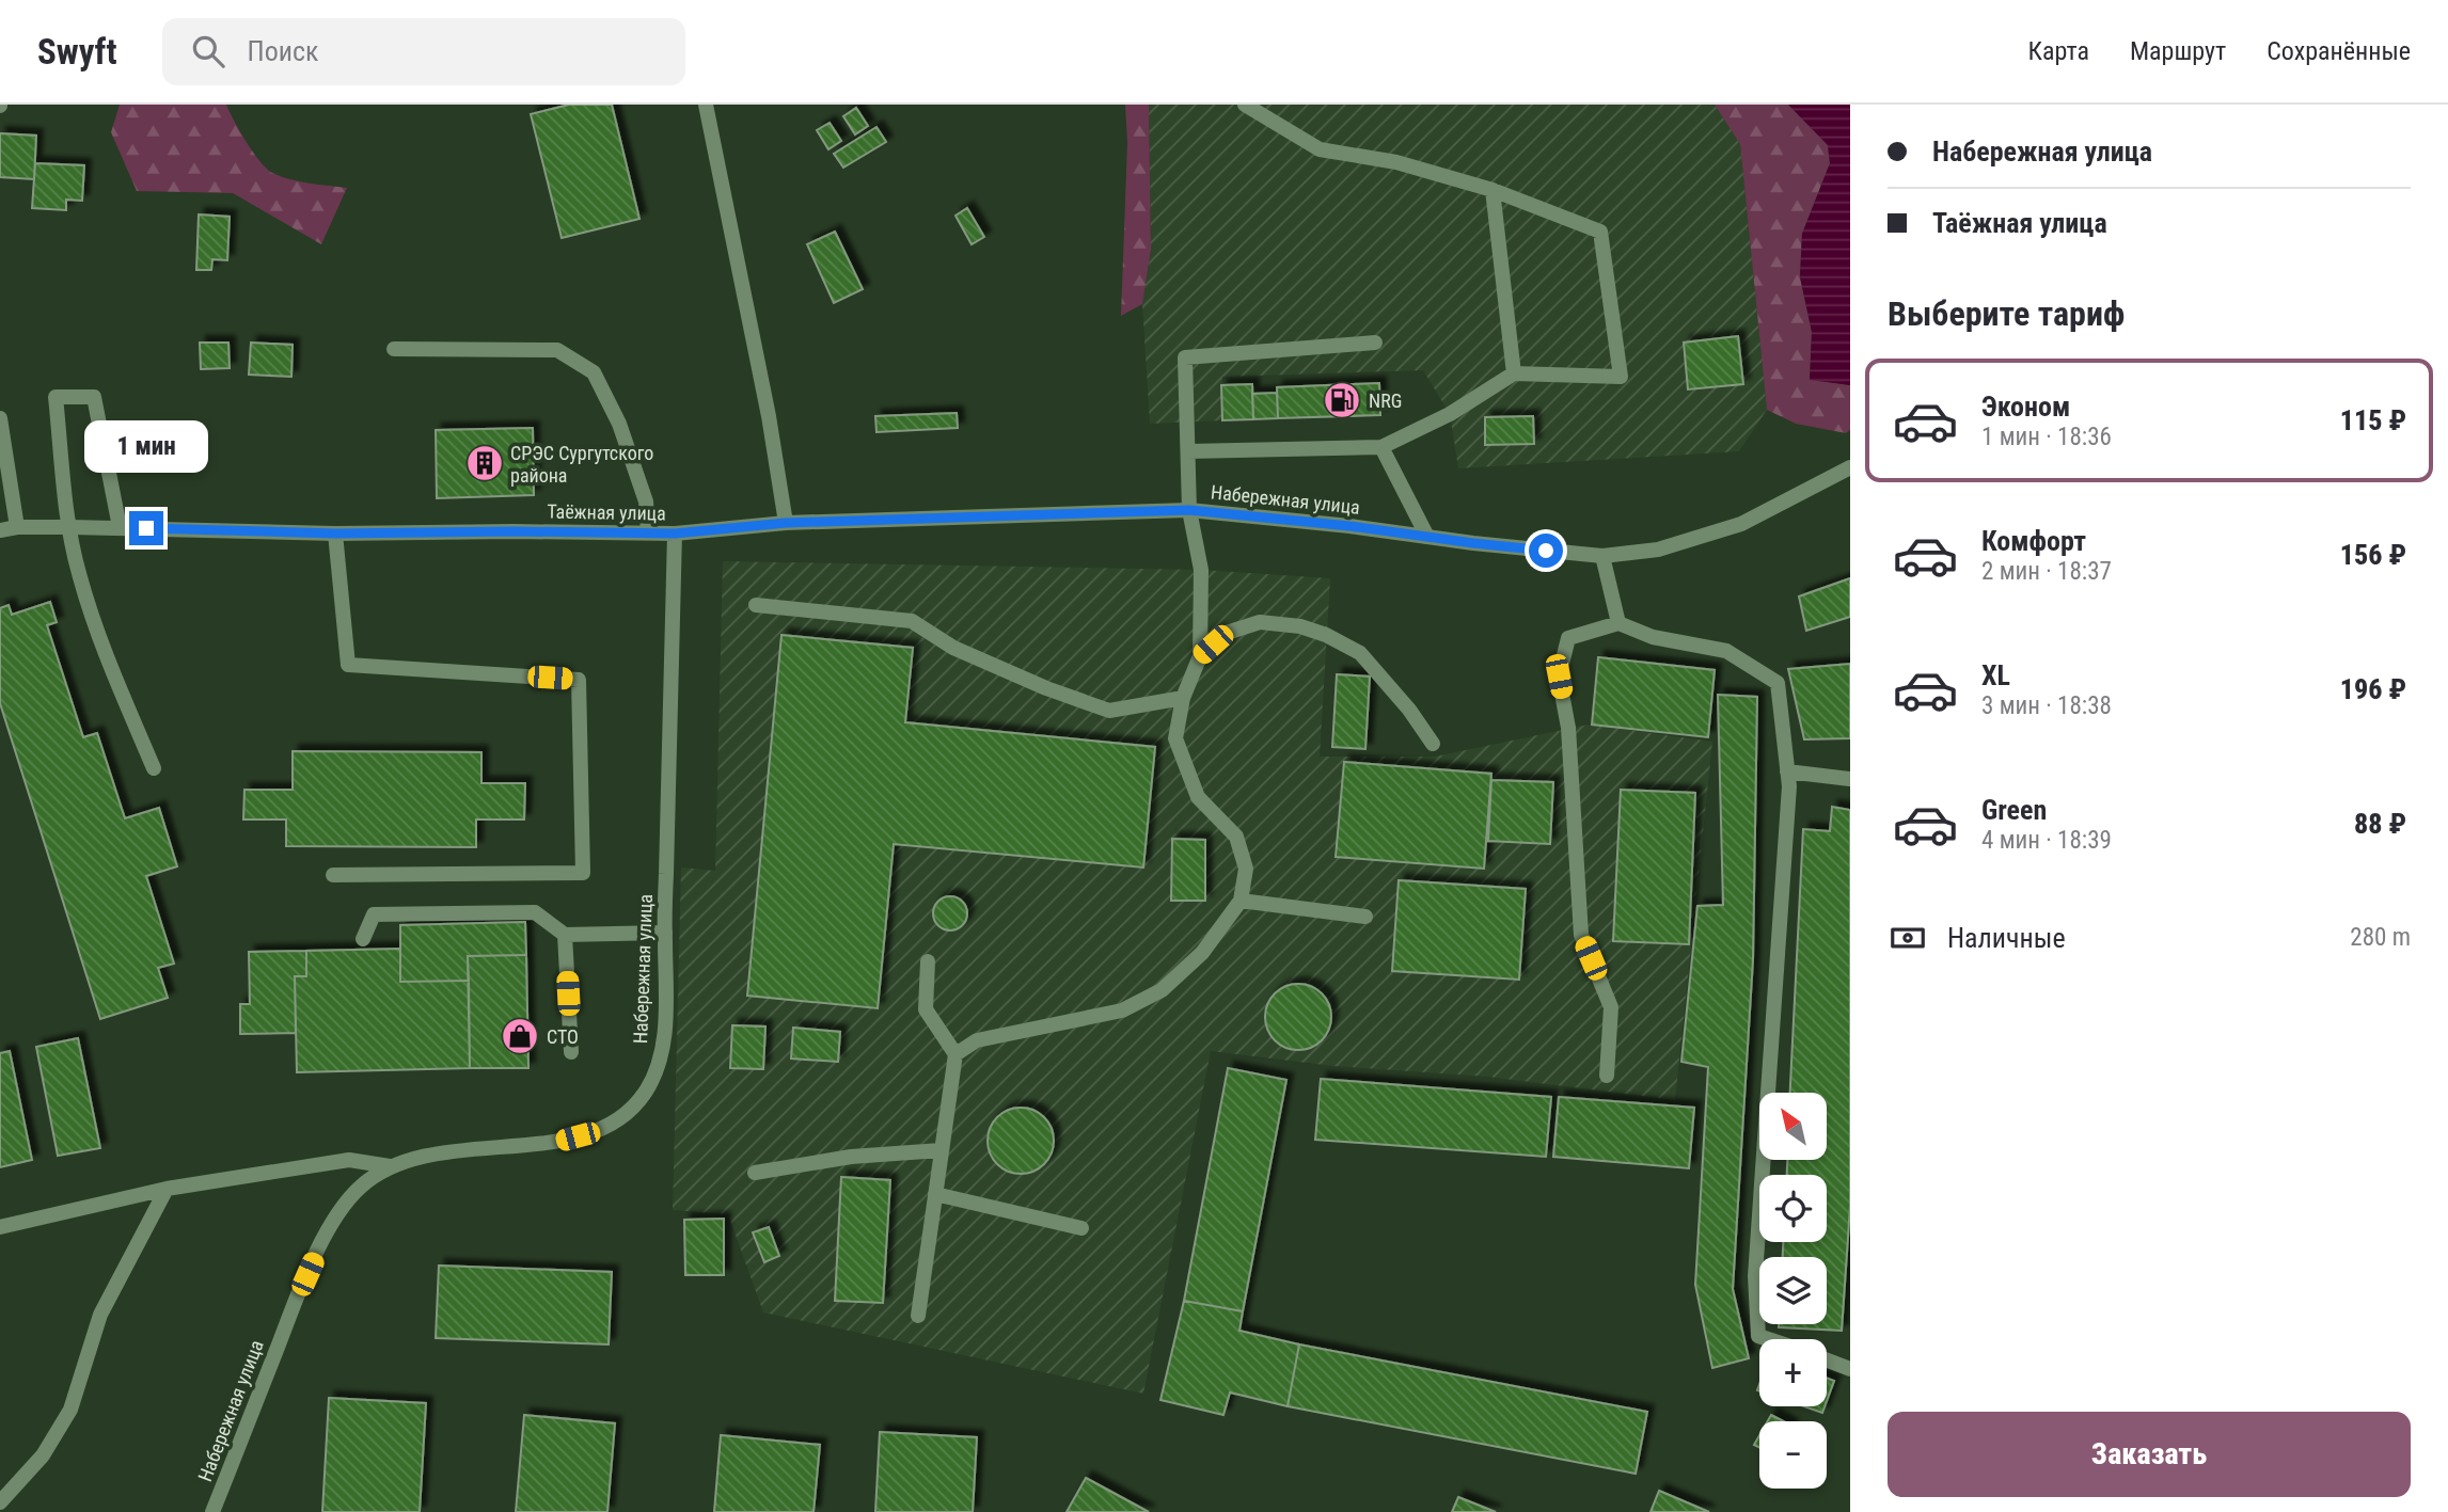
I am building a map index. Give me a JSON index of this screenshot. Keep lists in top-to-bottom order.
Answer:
{
  "streets": {
    "street": ["Набережная улица", "Таёжная улица"]
  },
  "crossings": [
    ["Набережная улица", "Таёжная улица"]
  ],
  "places": {
    "fuel station": ["NRG"],
    "building": ["СРЭС Сургутского района"],
    "shop": ["СТО"]
  },
  "north": "top left",
  "page": {
    "header": "Swyft",
    "search": "Поиск",
    "nav": ["Карта", "Маршрут", "Сохранённые"],
    "banner": ["Набережная улица", "Таёжная улица"],
    "heading": "Выберите тариф",
    "list": [
      {
        "name": "Эконом",
        "note": "1 мин · 18:36",
        "value": "115 ₽"
      },
      {
        "name": "Комфорт",
        "note": "2 мин · 18:37",
        "value": "156 ₽"
      },
      {
        "name": "XL",
        "note": "3 мин · 18:38",
        "value": "196 ₽"
      },
      {
        "name": "Green",
        "note": "4 мин · 18:39",
        "value": "88 ₽"
      }
    ],
    "bubble": "1 мин",
    "pay": ["Наличные", "280 m"],
    "map_buttons": ["+", "−"],
    "buttons": "Заказать"
  }
}
